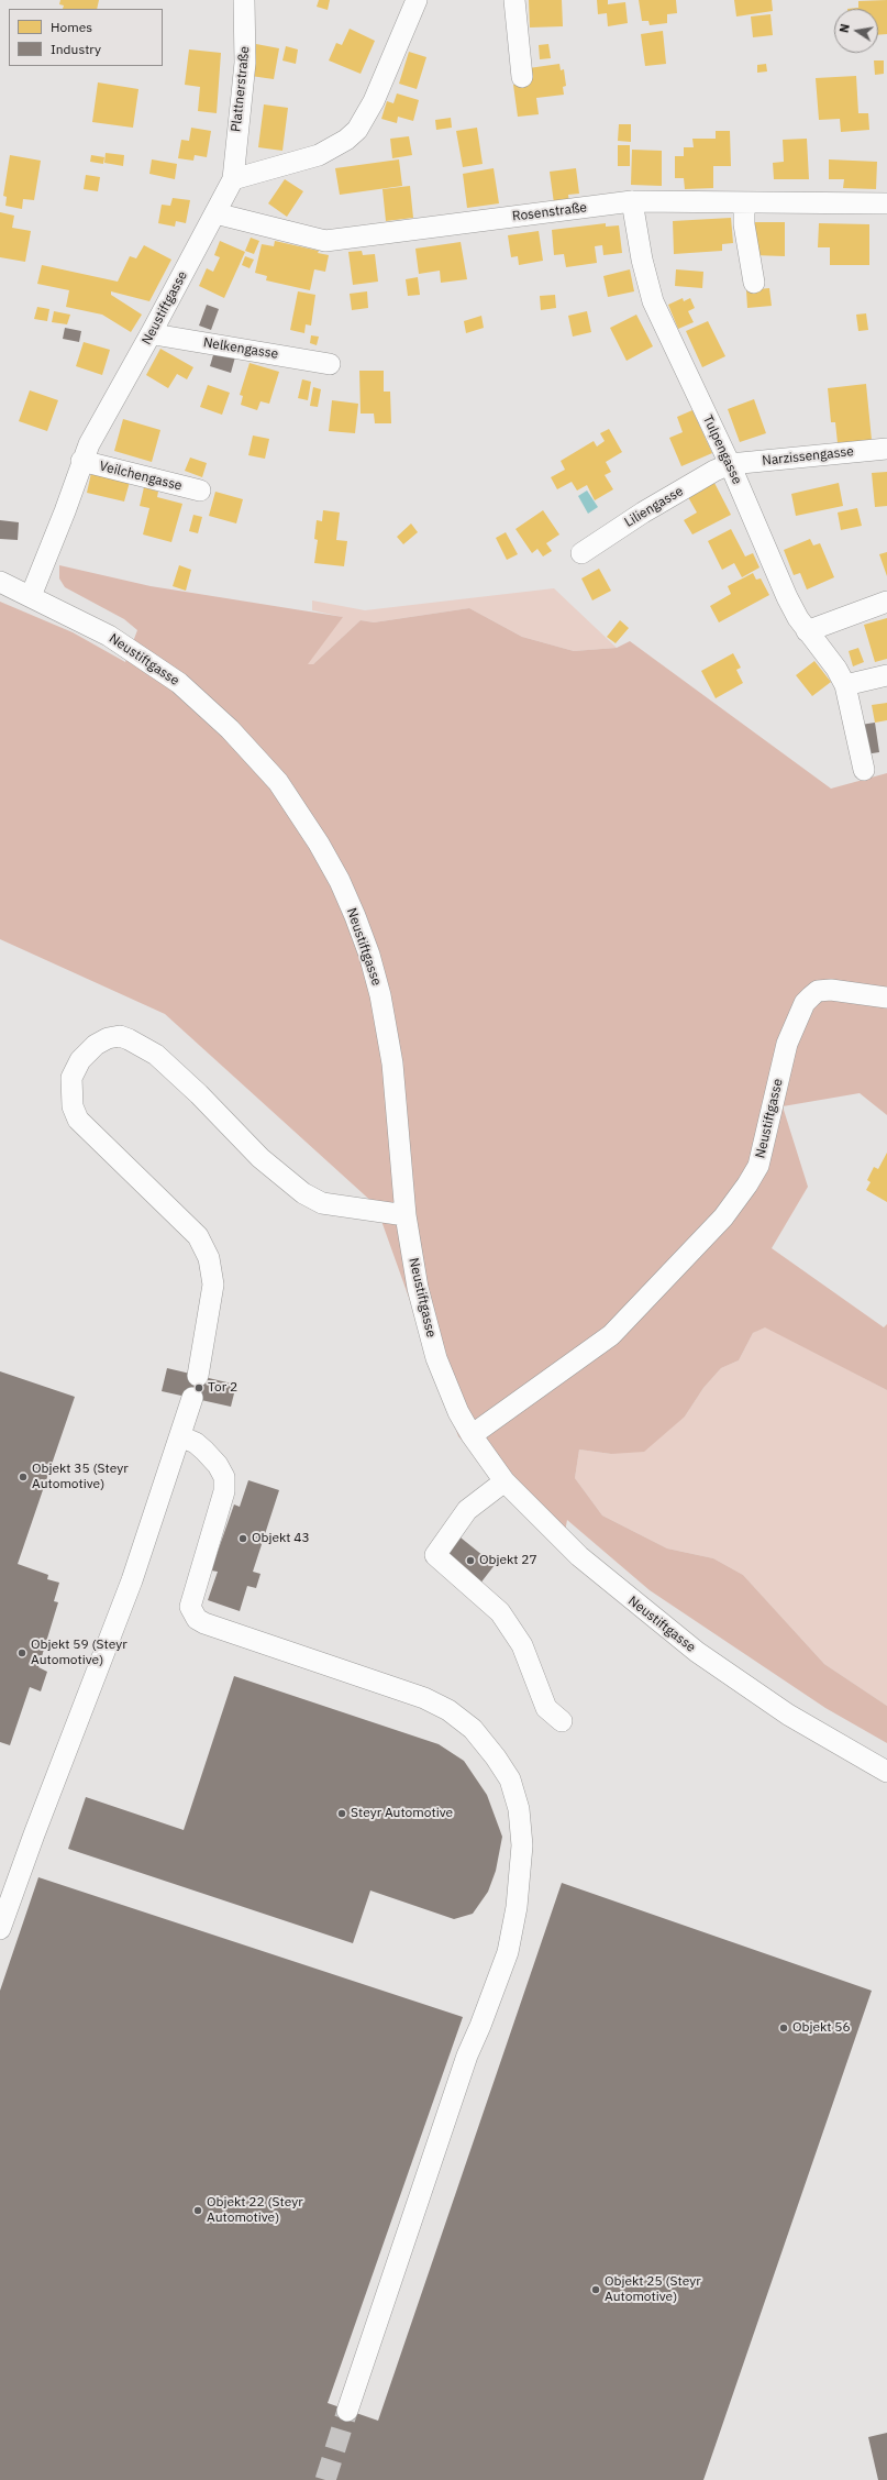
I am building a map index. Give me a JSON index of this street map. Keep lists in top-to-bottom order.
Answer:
{
  "streets": {
    "street": [
      "Plattnerstraße",
      "Rosenstraße",
      "Neustiftgasse",
      "Nelkengasse",
      "Tulpengasse",
      "Narzissengasse",
      "Veilchengasse",
      "Liliengasse"
    ]
  },
  "crossings": [
    ["Plattnerstraße", "Neustiftgasse"],
    ["Rosenstraße", "Neustiftgasse"],
    ["Rosenstraße", "Tulpengasse"],
    ["Neustiftgasse", "Nelkengasse"],
    ["Neustiftgasse", "Veilchengasse"],
    ["Tulpengasse", "Narzissengasse"],
    ["Tulpengasse", "Liliengasse"],
    ["Narzissengasse", "Liliengasse"]
  ],
  "places": [
    "Tor 2",
    "Objekt 35 (Steyr Automotive)",
    "Objekt 43",
    "Objekt 27",
    "Objekt 59 (Steyr Automotive)",
    "Steyr Automotive",
    "Objekt 56",
    "Objekt 22 (Steyr Automotive)",
    "Objekt 25 (Steyr Automotive)"
  ],
  "legend": ["Homes", "Industry"],
  "north": "left"
}
